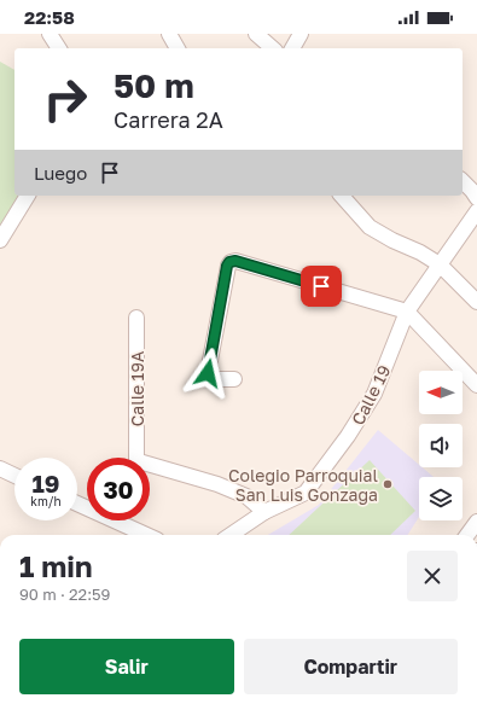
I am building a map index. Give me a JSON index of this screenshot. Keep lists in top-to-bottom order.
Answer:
{
  "streets": {
    "street": ["Calle 19A", "Calle 19"]
  },
  "crossings": [
    ["Calle 19A", "Calle 19"]
  ],
  "places": ["Colegio Parroquial San Luis Gonzaga"],
  "north": "left",
  "page": {
    "status": "22:58",
    "turn": ["50 m", "Carrera 2A"],
    "then": "Luego",
    "speed": "19 km/h",
    "limit": "30",
    "heading": ["1 min", "90 m · 22:59"],
    "buttons": ["Salir", "Compartir"]
  }
}
